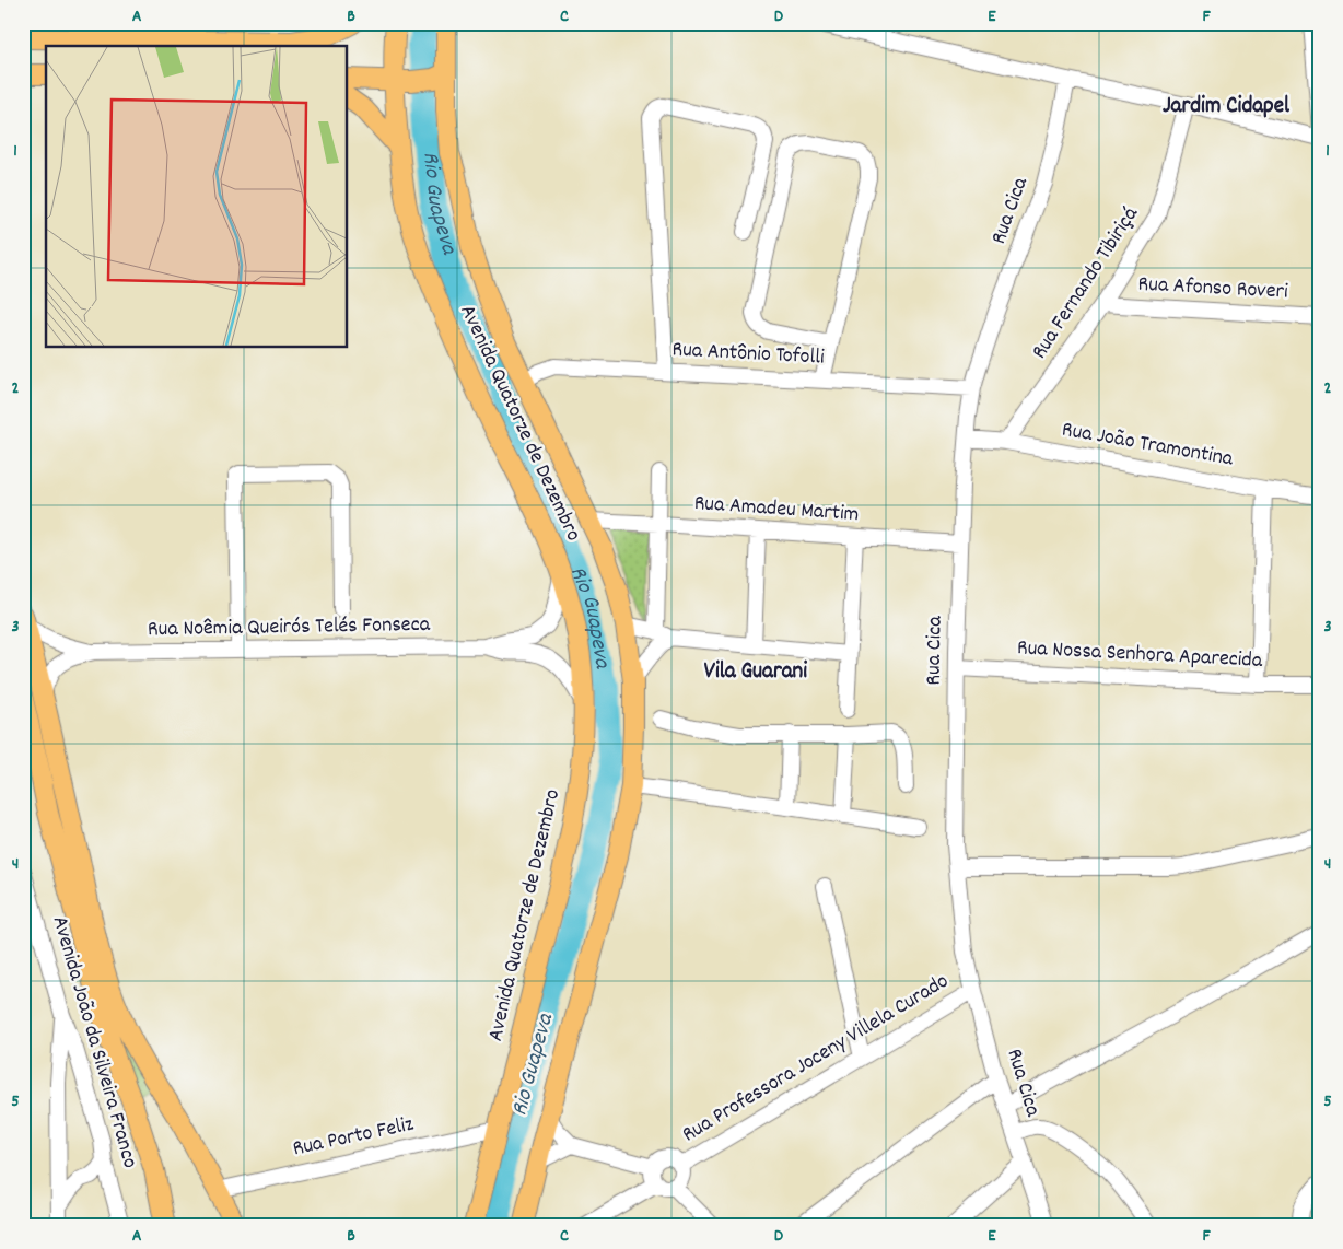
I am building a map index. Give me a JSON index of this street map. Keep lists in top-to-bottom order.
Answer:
{
  "streets": {
    "main road": ["Avenida Quatorze de Dezembro"],
    "street": [
      "Rua Cica",
      "Rua Fernando Tibiriçá",
      "Rua Afonso Roveri",
      "Rua Antônio Tofolli",
      "Rua João Tramontina",
      "Rua Amadeu Martim",
      "Rua Noêmia Queirós Telés Fonseca",
      "Rua Nossa Senhora Aparecida",
      "Avenida João da Silveira Franco",
      "Rua Professora Joceny Villela Curado",
      "Rua Porto Feliz"
    ]
  },
  "crossings": [
    ["Rua Cica", "Rua Antônio Tofolli"],
    ["Rua Cica", "Rua João Tramontina"],
    ["Rua Cica", "Rua Amadeu Martim"],
    ["Rua Cica", "Rua Nossa Senhora Aparecida"],
    ["Rua Cica", "Rua Professora Joceny Villela Curado"],
    ["Rua Fernando Tibiriçá", "Rua Afonso Roveri"],
    ["Rua Fernando Tibiriçá", "Rua João Tramontina"],
    ["Rua Antônio Tofolli", "Avenida Quatorze de Dezembro"],
    ["Avenida Quatorze de Dezembro", "Rua Amadeu Martim"],
    ["Avenida Quatorze de Dezembro", "Rua Noêmia Queirós Telés Fonseca"],
    ["Avenida Quatorze de Dezembro", "Rua Porto Feliz"]
  ],
  "districts": ["Jardim Cidapel", "Vila Guarani"],
  "water": ["Rio Guapeva"],
  "grid": {
    "columns": [
      "A",
      "B",
      "C",
      "D",
      "E",
      "F"
    ],
    "rows": [
      "1",
      "2",
      "3",
      "4",
      "5"
    ]
  }
}
